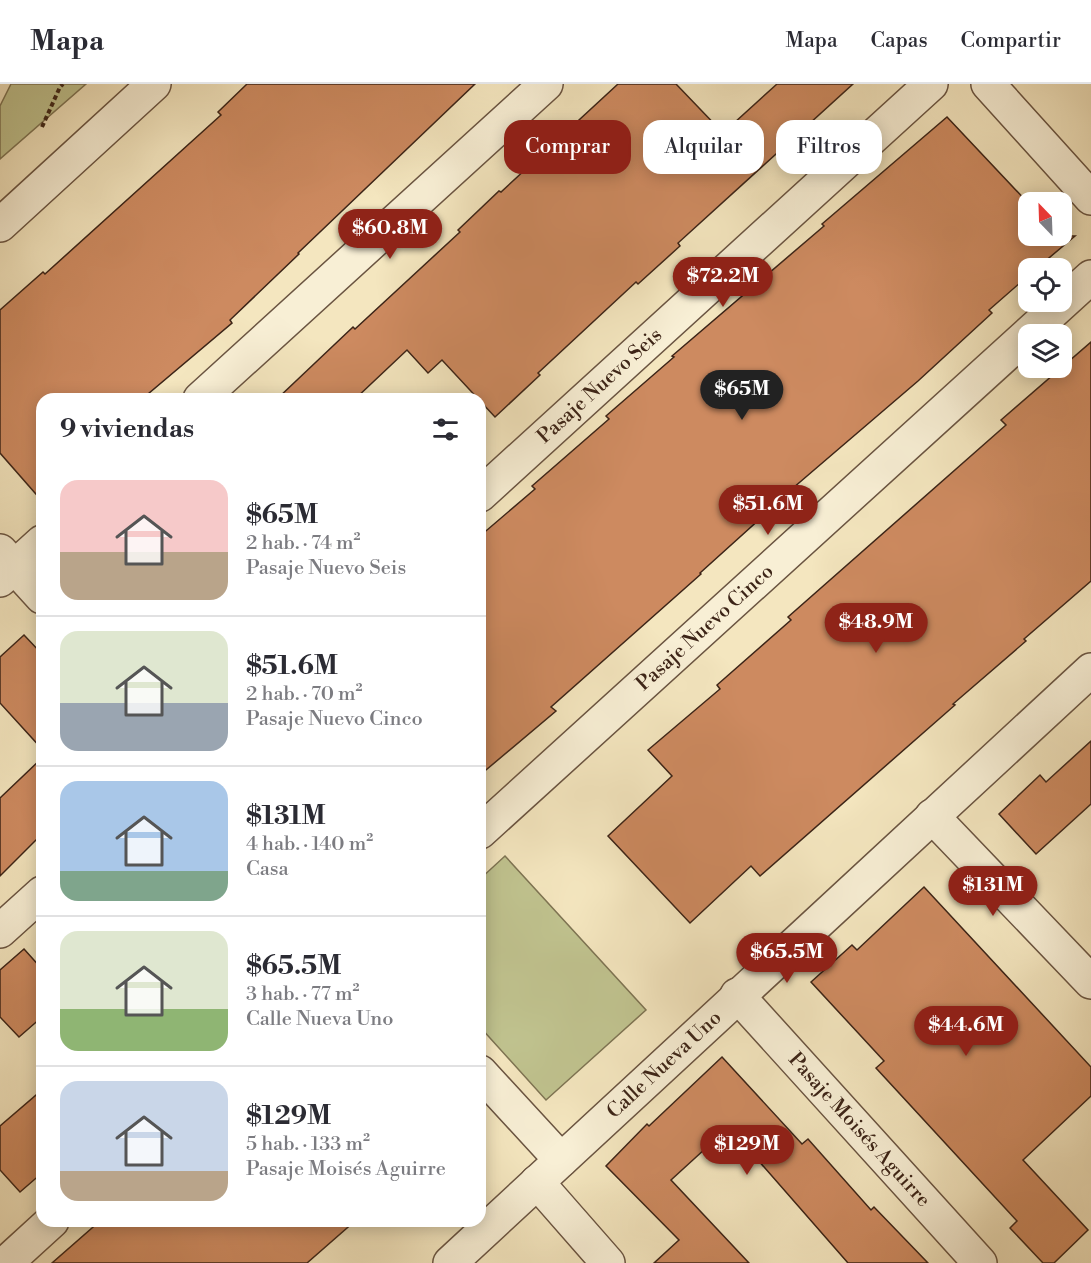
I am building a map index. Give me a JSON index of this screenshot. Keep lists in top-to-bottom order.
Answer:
{
  "streets": {
    "street": [
      "Pasaje Nuevo Seis",
      "Pasaje Nuevo Cinco",
      "Calle Nueva Uno",
      "Pasaje Moisés Aguirre"
    ]
  },
  "crossings": [
    ["Calle Nueva Uno", "Pasaje Moisés Aguirre"]
  ],
  "north": "top left",
  "page": {
    "header": "Mapa",
    "nav": ["Mapa", "Capas", "Compartir"],
    "chip": ["Comprar", "Alquilar", "Filtros"],
    "price": [
      "$60.8M",
      "$72.2M",
      "$65M",
      "$51.6M",
      "$48.9M",
      "$131M",
      "$65.5M",
      "$44.6M",
      "$129M"
    ],
    "heading": "9 viviendas",
    "list": [
      {
        "name": "$65M",
        "note": "2 hab. · 74 m² · Pasaje Nuevo Seis"
      },
      {
        "name": "$51.6M",
        "note": "2 hab. · 70 m² · Pasaje Nuevo Cinco"
      },
      {
        "name": "$131M",
        "note": "4 hab. · 140 m² · Casa"
      },
      {
        "name": "$65.5M",
        "note": "3 hab. · 77 m² · Calle Nueva Uno"
      },
      {
        "name": "$129M",
        "note": "5 hab. · 133 m² · Pasaje Moisés Aguirre"
      }
    ]
  }
}
